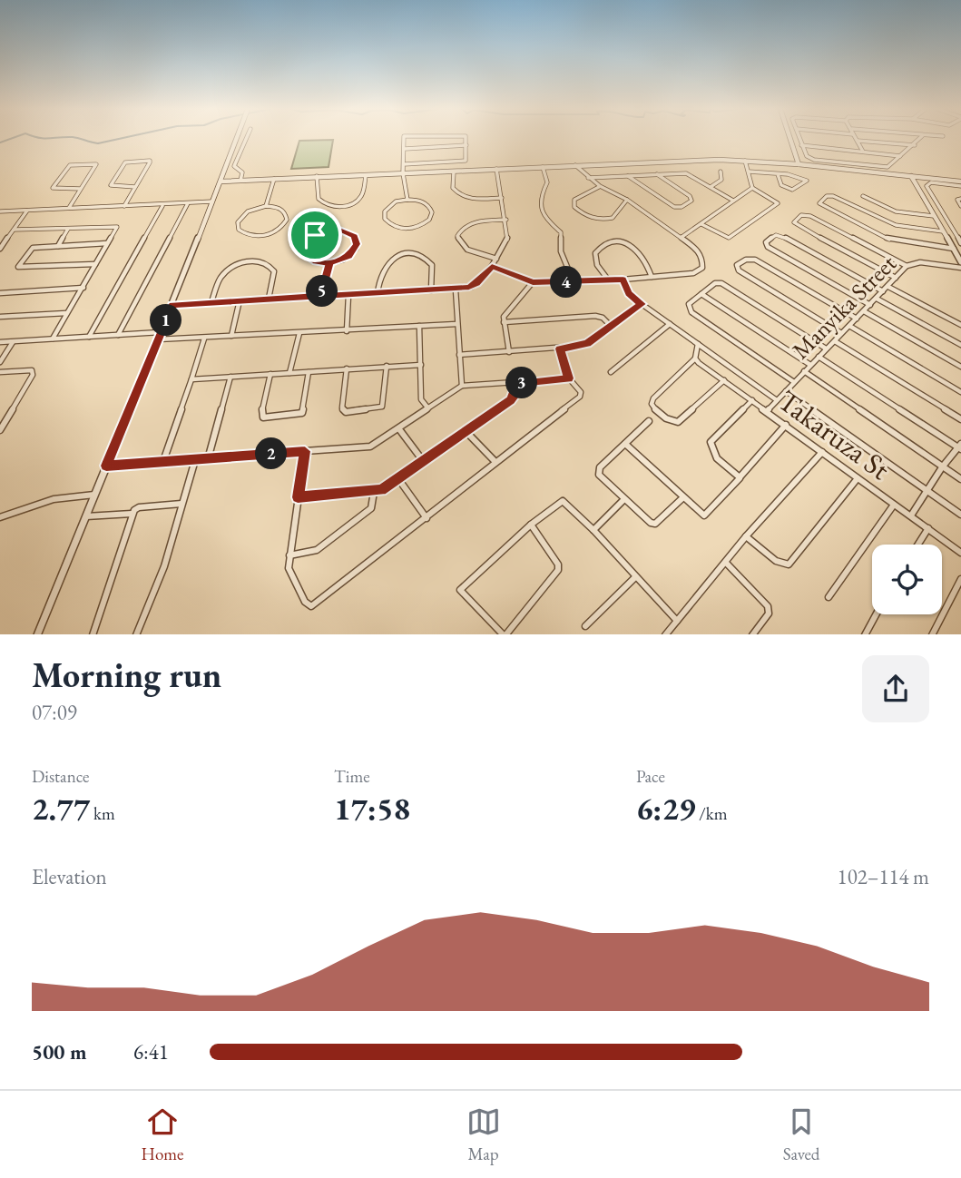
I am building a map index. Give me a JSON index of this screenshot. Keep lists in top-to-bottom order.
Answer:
{
  "streets": {
    "street": ["Manyika Street", "Takaruza St"]
  },
  "crossings": [
    ["Manyika Street", "Takaruza St"]
  ],
  "page": {
    "pins": [
      "4",
      "5",
      "1",
      "3",
      "2"
    ],
    "heading": ["Morning run", "07:09"],
    "stats": [
      ["Distance", "2.77 km"],
      ["Time", "17:58"],
      ["Pace", "6:29 /km"]
    ],
    "chart": ["Elevation", "102–114 m"],
    "list": [
      {
        "name": "500 m",
        "note": "6:41"
      }
    ],
    "tabs": ["Home", "Map", "Saved"]
  }
}
